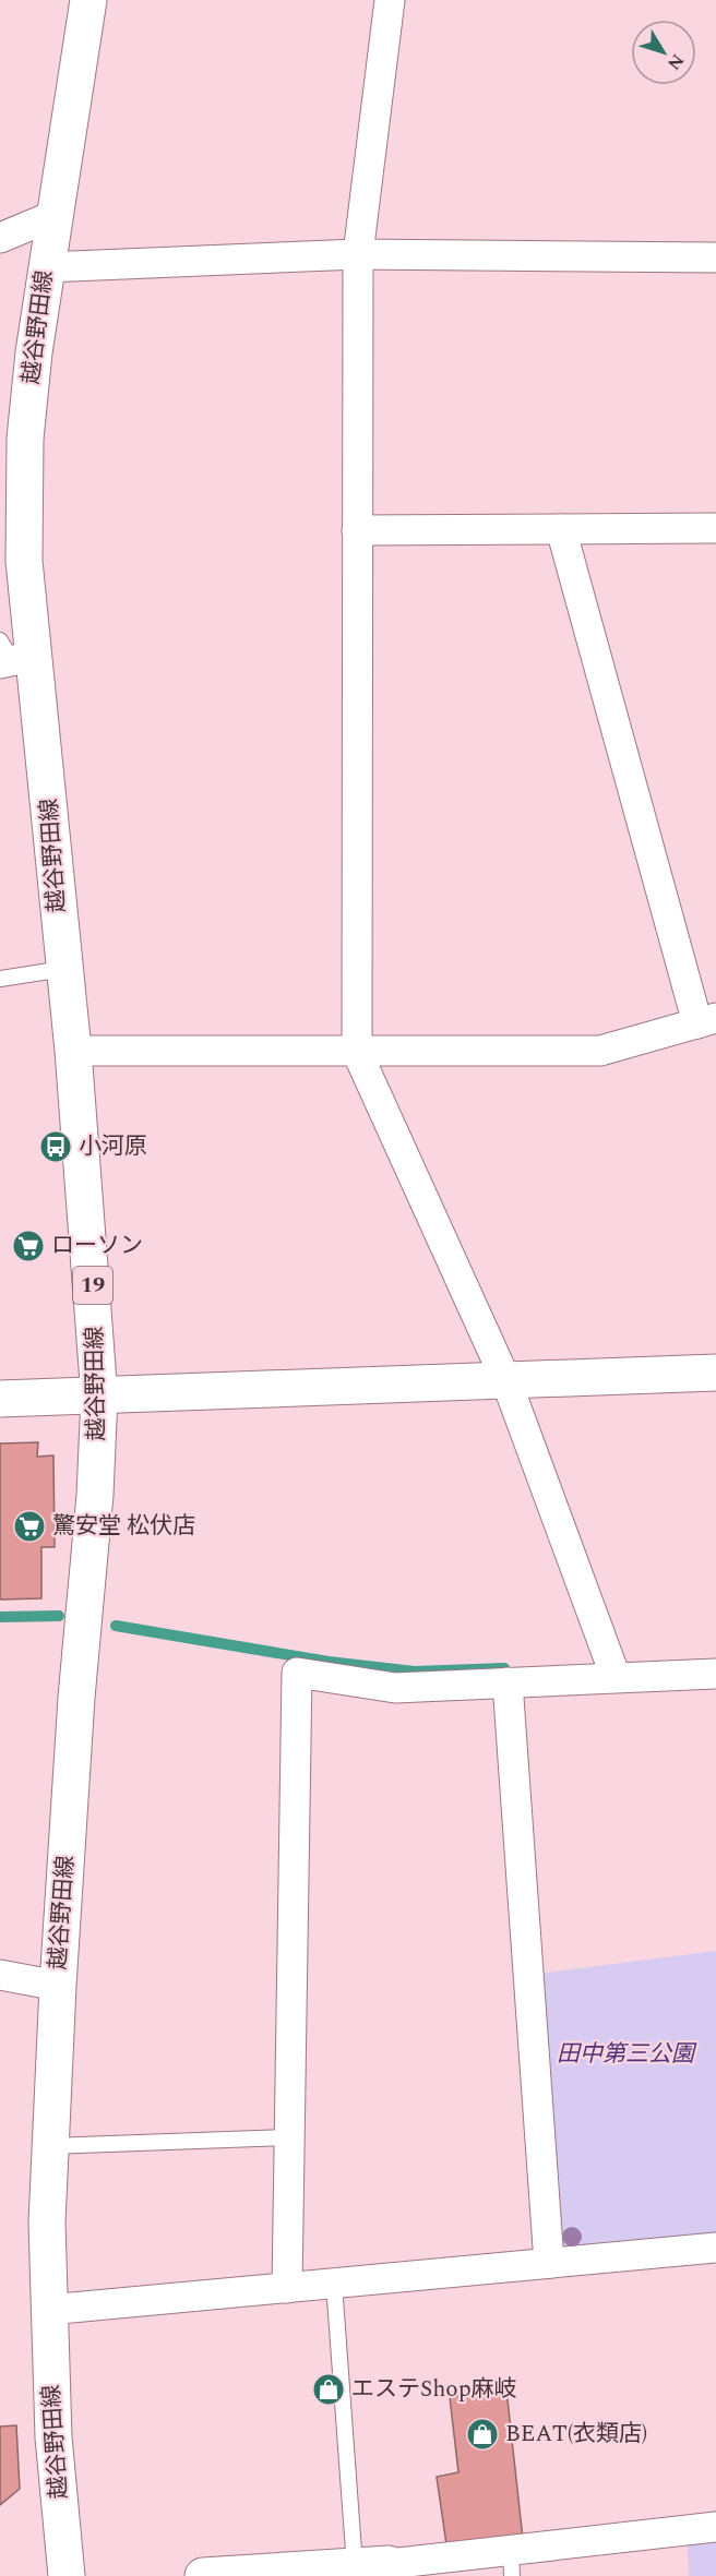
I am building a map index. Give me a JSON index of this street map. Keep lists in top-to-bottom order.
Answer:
{
  "streets": {
    "main road": ["越谷野田線", "19"]
  },
  "parks": ["田中第三公園"],
  "places": {
    "bus stop": ["小河原"],
    "supermarket": ["ローソン", "驚安堂 松伏店"],
    "shop": ["エステShop麻岐", "BEAT(衣類店)"]
  },
  "north": "bottom right"
}
